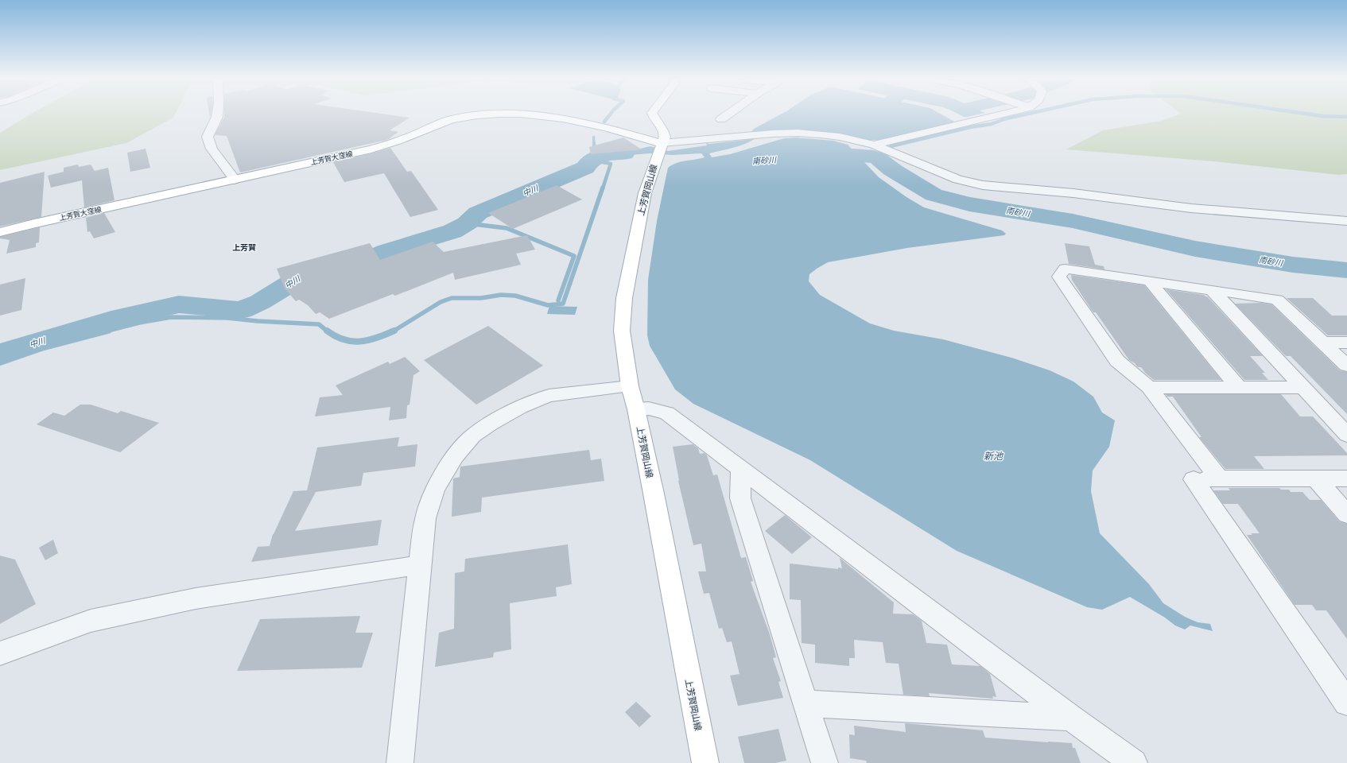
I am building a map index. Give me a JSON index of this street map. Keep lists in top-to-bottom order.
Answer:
{
  "streets": {
    "main road": ["上芳賀大窪線", "上芳賀岡山線"]
  },
  "crossings": [
    ["上芳賀大窪線", "上芳賀岡山線"]
  ],
  "districts": ["上芳賀"],
  "water": ["南砂川", "中川", "新池"]
}
